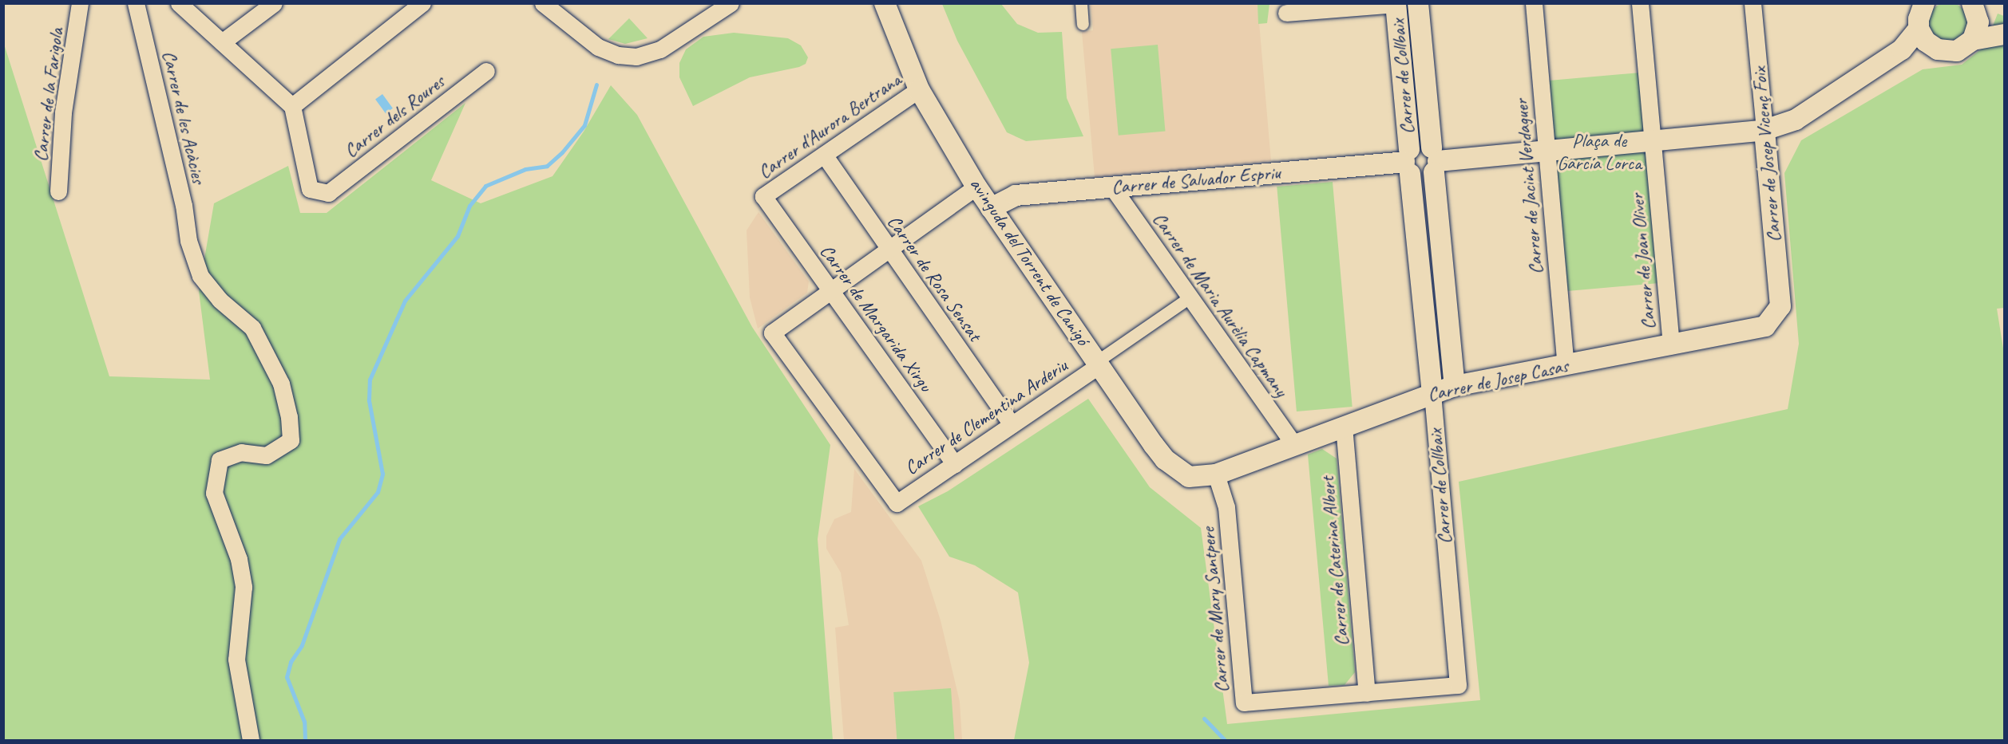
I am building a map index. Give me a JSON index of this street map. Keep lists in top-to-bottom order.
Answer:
{
  "streets": {
    "street": [
      "Carrer de Collbaix",
      "Carrer de la Farigola",
      "Carrer dels Roures",
      "Carrer de les Acàcies",
      "Carrer d'Aurora Bertrana",
      "Carrer de Josep Vicenç Foix",
      "Carrer de Salvador Espriu",
      "Carrer de Jacint Verdaguer",
      "avinguda del Torrent de Canigó",
      "Carrer de Joan Oliver",
      "Carrer de Rosa Sensat",
      "Carrer de Maria Aurèlia Capmany",
      "Carrer de Margarida Xirgu",
      "Carrer de Josep Casas",
      "Carrer de Clementina Arderiu",
      "Carrer de Caterina Albert",
      "Carrer de Mary Santpere"
    ]
  },
  "crossings": [
    ["Carrer de Collbaix", "Carrer de Salvador Espriu"],
    ["Carrer de Collbaix", "Carrer de Josep Casas"],
    ["Carrer de Collbaix", "Carrer de Mary Santpere"],
    ["Carrer d'Aurora Bertrana", "avinguda del Torrent de Canigó"],
    ["Carrer d'Aurora Bertrana", "Carrer de Rosa Sensat"],
    ["Carrer d'Aurora Bertrana", "Carrer de Margarida Xirgu"],
    ["Carrer de Josep Vicenç Foix", "Carrer de Josep Casas"],
    ["Carrer de Salvador Espriu", "avinguda del Torrent de Canigó"],
    ["Carrer de Salvador Espriu", "Carrer de Maria Aurèlia Capmany"],
    ["Carrer de Jacint Verdaguer", "Carrer de Josep Casas"],
    ["avinguda del Torrent de Canigó", "Carrer de Josep Casas"],
    ["avinguda del Torrent de Canigó", "Carrer de Clementina Arderiu"],
    ["avinguda del Torrent de Canigó", "Carrer de Mary Santpere"],
    ["Carrer de Joan Oliver", "Carrer de Josep Casas"],
    ["Carrer de Rosa Sensat", "Carrer de Clementina Arderiu"],
    ["Carrer de Maria Aurèlia Capmany", "Carrer de Josep Casas"],
    ["Carrer de Margarida Xirgu", "Carrer de Clementina Arderiu"],
    ["Carrer de Josep Casas", "Carrer de Caterina Albert"],
    ["Carrer de Josep Casas", "Carrer de Mary Santpere"],
    ["Carrer de Caterina Albert", "Carrer de Mary Santpere"]
  ],
  "parks": ["Plaça de García Lorca"]
}
